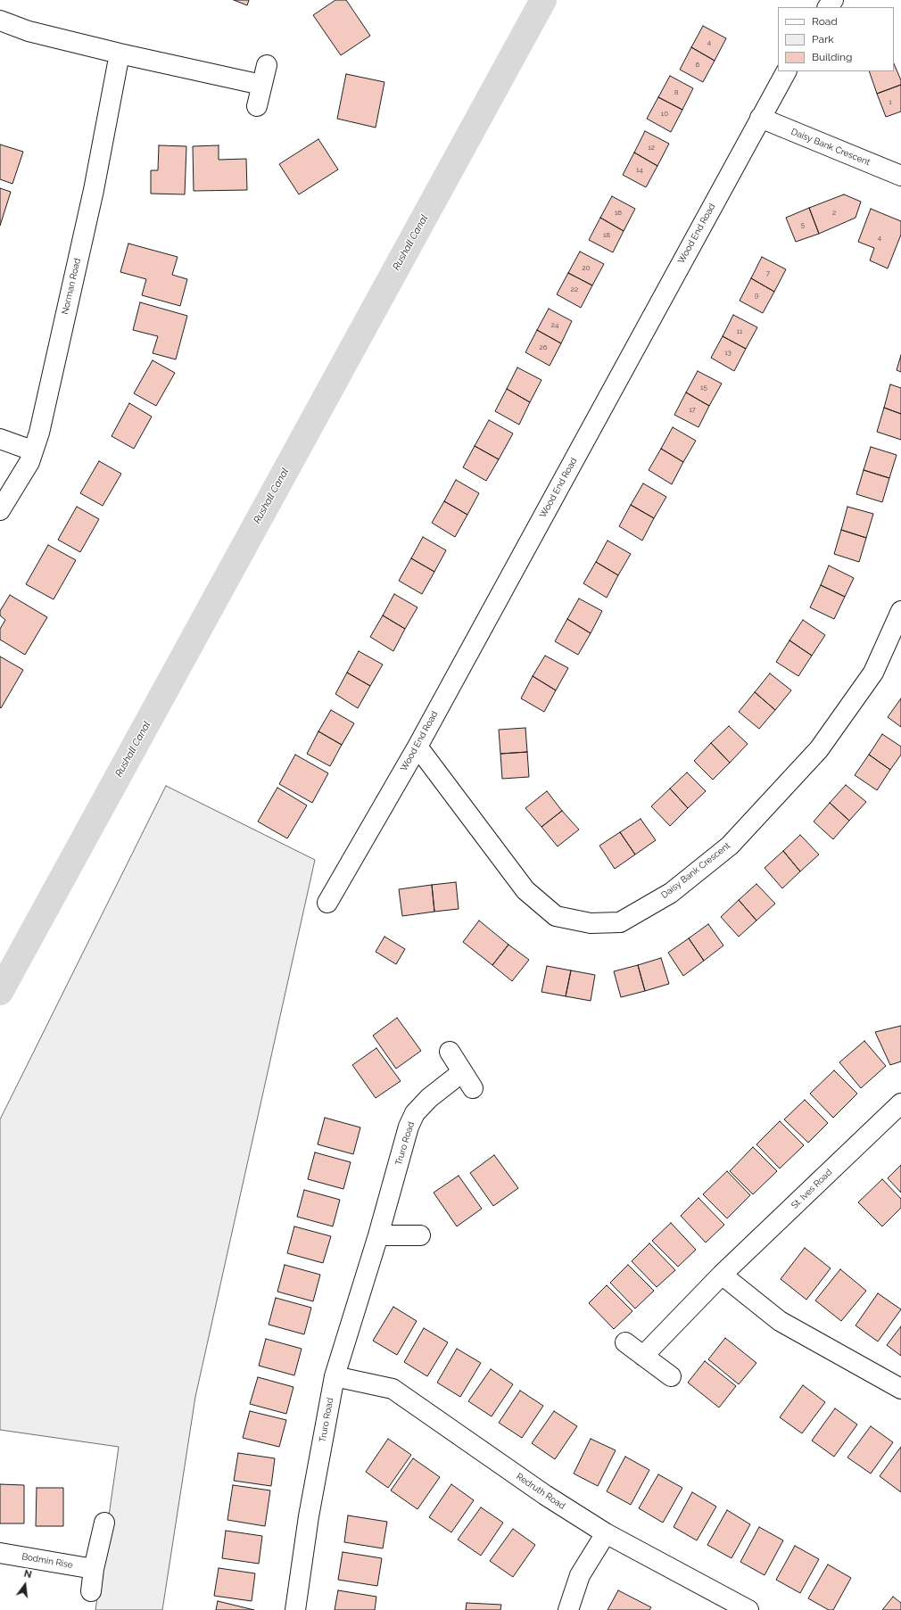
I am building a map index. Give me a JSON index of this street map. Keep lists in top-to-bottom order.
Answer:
{
  "streets": {
    "street": [
      "Daisy Bank Crescent",
      "Wood End Road",
      "Norman Road",
      "Truro Road",
      "St. Ives Road",
      "Redruth Road",
      "Bodmin Rise"
    ]
  },
  "crossings": [
    ["Daisy Bank Crescent", "Wood End Road"],
    ["Truro Road", "Redruth Road"]
  ],
  "water": ["Rushall Canal"],
  "house_numbers": [
    "4",
    "6",
    "8",
    "1",
    "10",
    "12",
    "14",
    "16",
    "2",
    "5",
    "18",
    "4",
    "20",
    "7",
    "22",
    "9",
    "24",
    "11",
    "26",
    "13",
    "15",
    "17"
  ],
  "legend": ["Road", "Park", "Building"],
  "north": "top"
}
